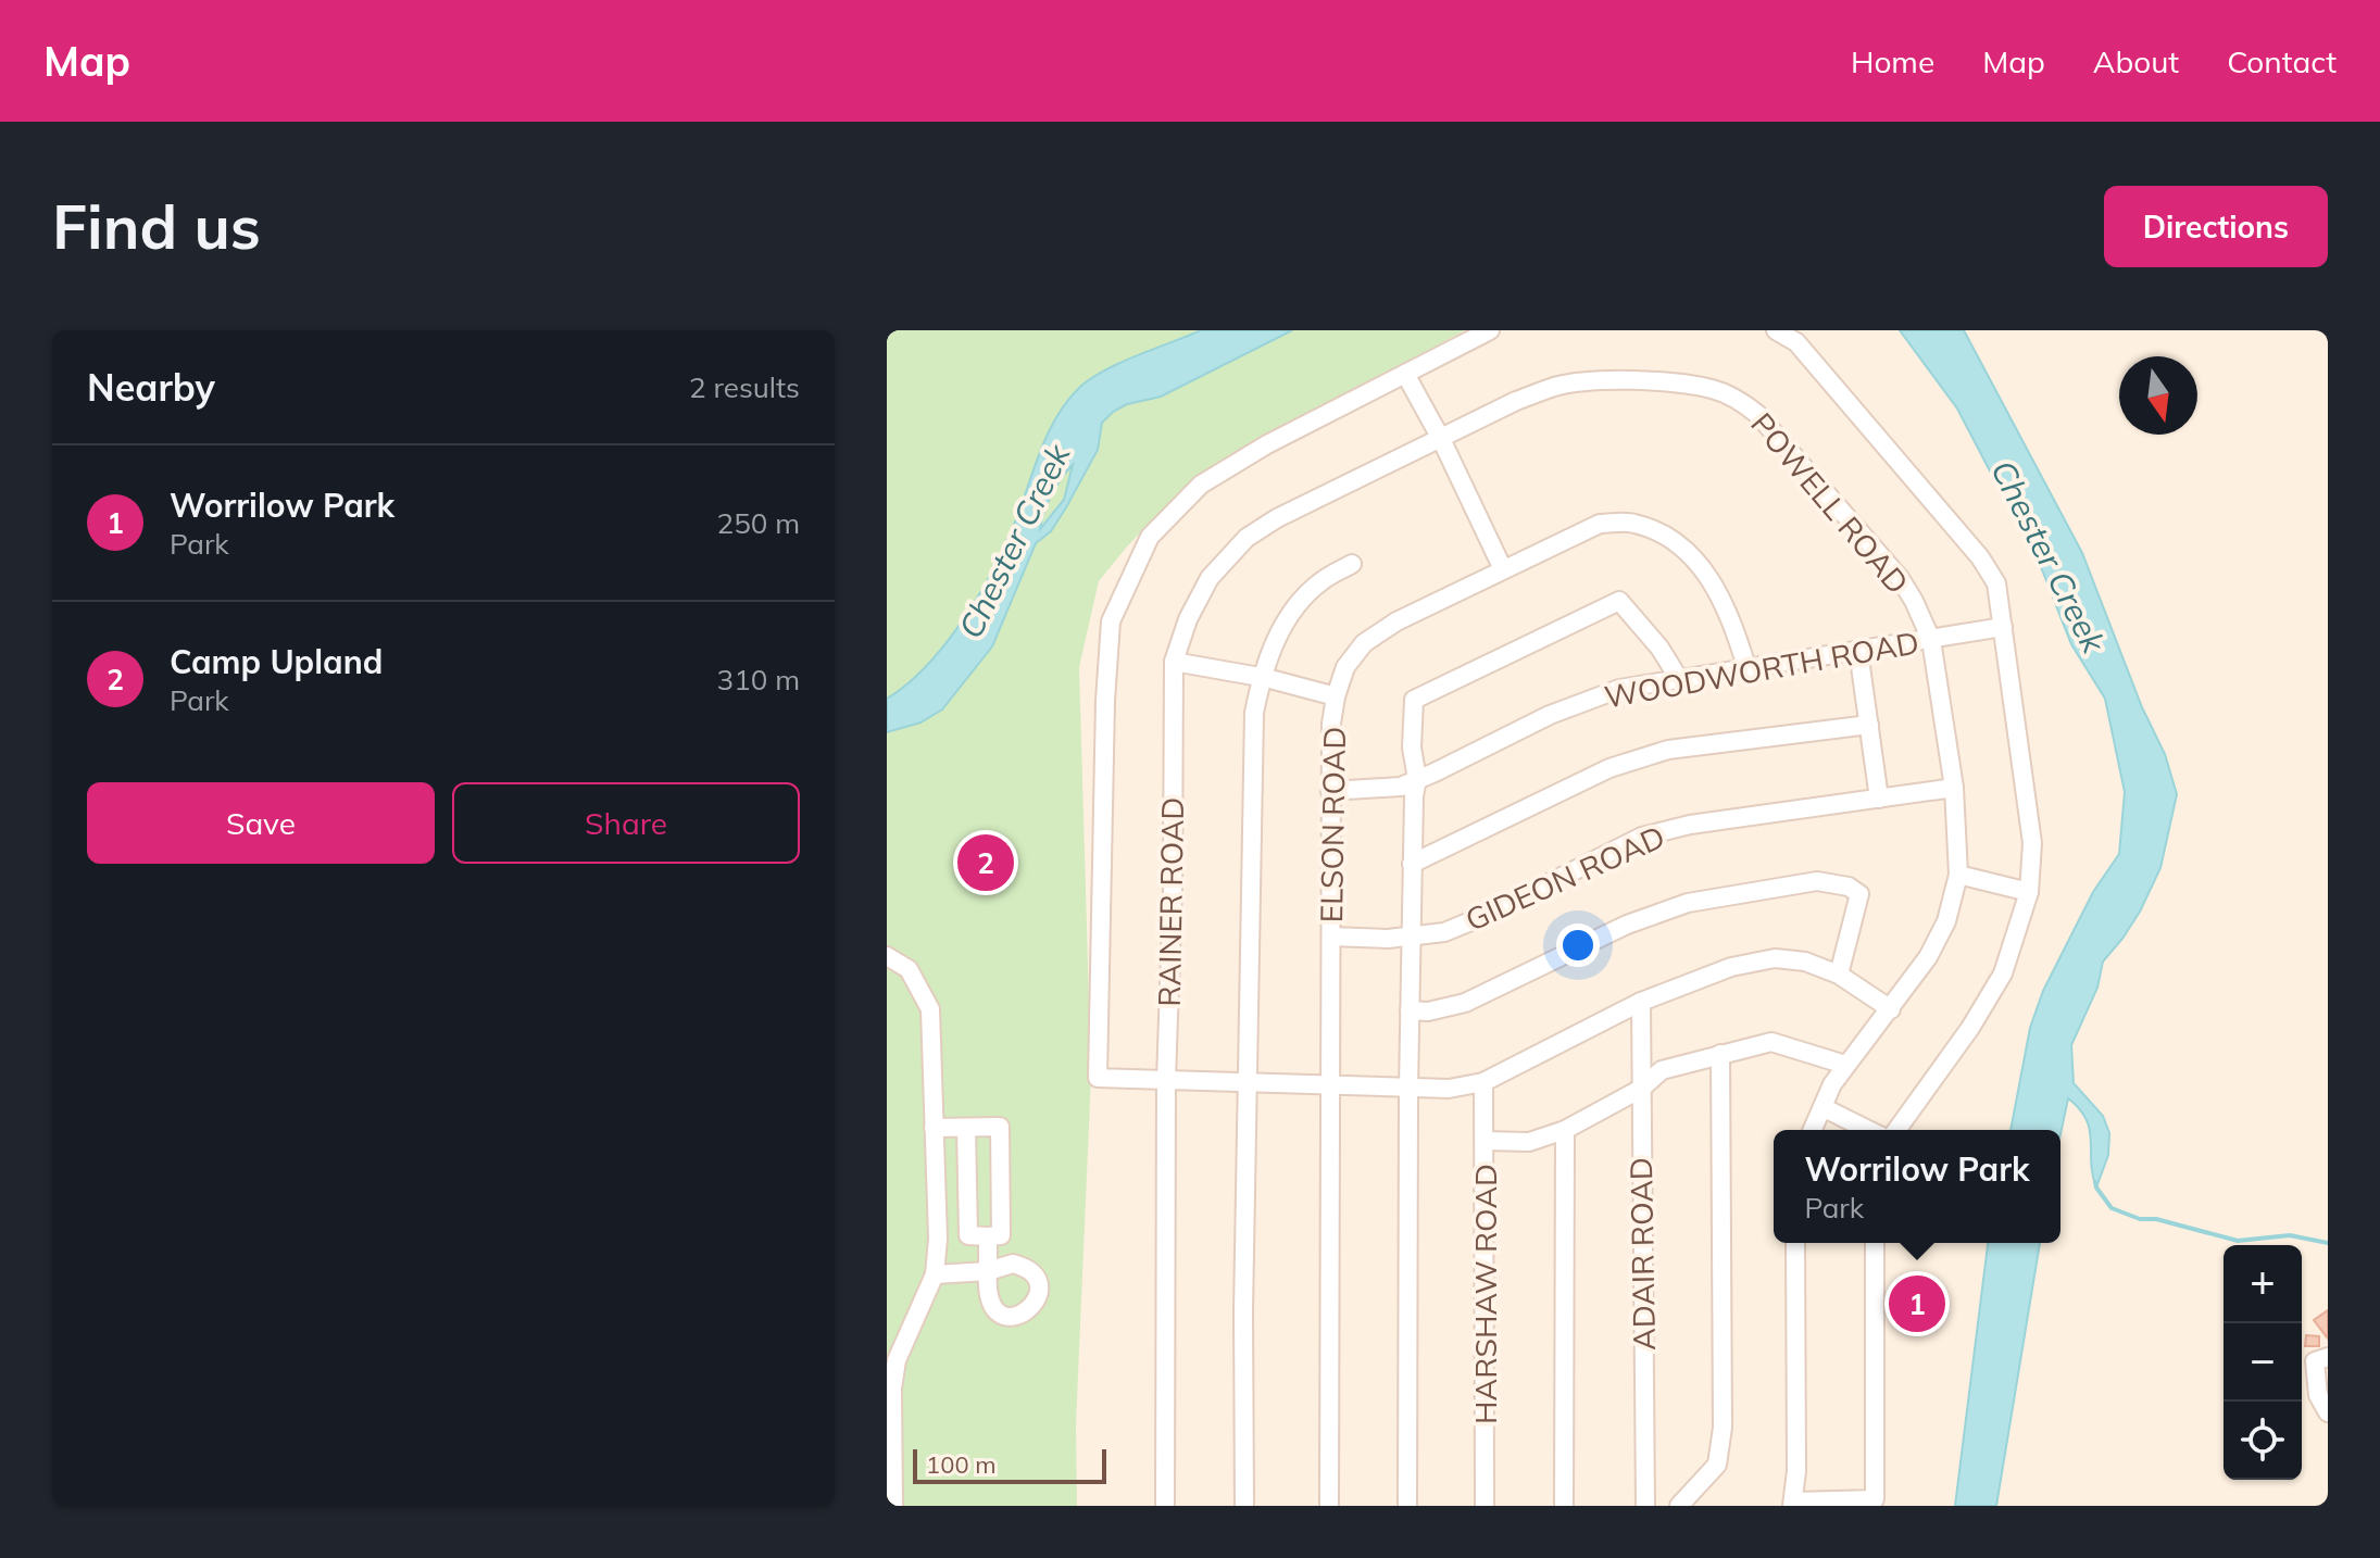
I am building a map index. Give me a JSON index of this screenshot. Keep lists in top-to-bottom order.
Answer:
{
  "streets": {
    "street": [
      "POWELL ROAD",
      "WOODWORTH ROAD",
      "ELSON ROAD",
      "GIDEON ROAD",
      "RAINER ROAD",
      "ADAIR ROAD",
      "HARSHAW ROAD"
    ]
  },
  "crossings": [
    ["POWELL ROAD", "WOODWORTH ROAD"],
    ["POWELL ROAD", "GIDEON ROAD"],
    ["POWELL ROAD", "RAINER ROAD"],
    ["WOODWORTH ROAD", "ELSON ROAD"],
    ["ELSON ROAD", "GIDEON ROAD"]
  ],
  "water": ["Chester Creek"],
  "scale_bar": "100 m",
  "north": "bottom",
  "page": {
    "header": "Map",
    "nav": [
      "Home",
      "Map",
      "About",
      "Contact"
    ],
    "buttons": [
      "Directions",
      ["Save", "Share"]
    ],
    "title": "Find us",
    "heading": ["Nearby", "2 results"],
    "list": [
      {
        "mark": "1",
        "name": "Worrilow Park",
        "note": "Park",
        "value": "250 m"
      },
      {
        "mark": "2",
        "name": "Camp Upland",
        "note": "Park",
        "value": "310 m"
      }
    ],
    "pins": ["2", "1"],
    "popup": ["Worrilow Park", "Park"],
    "map_buttons": ["+", "−"],
    "scale": "100 m"
  }
}
